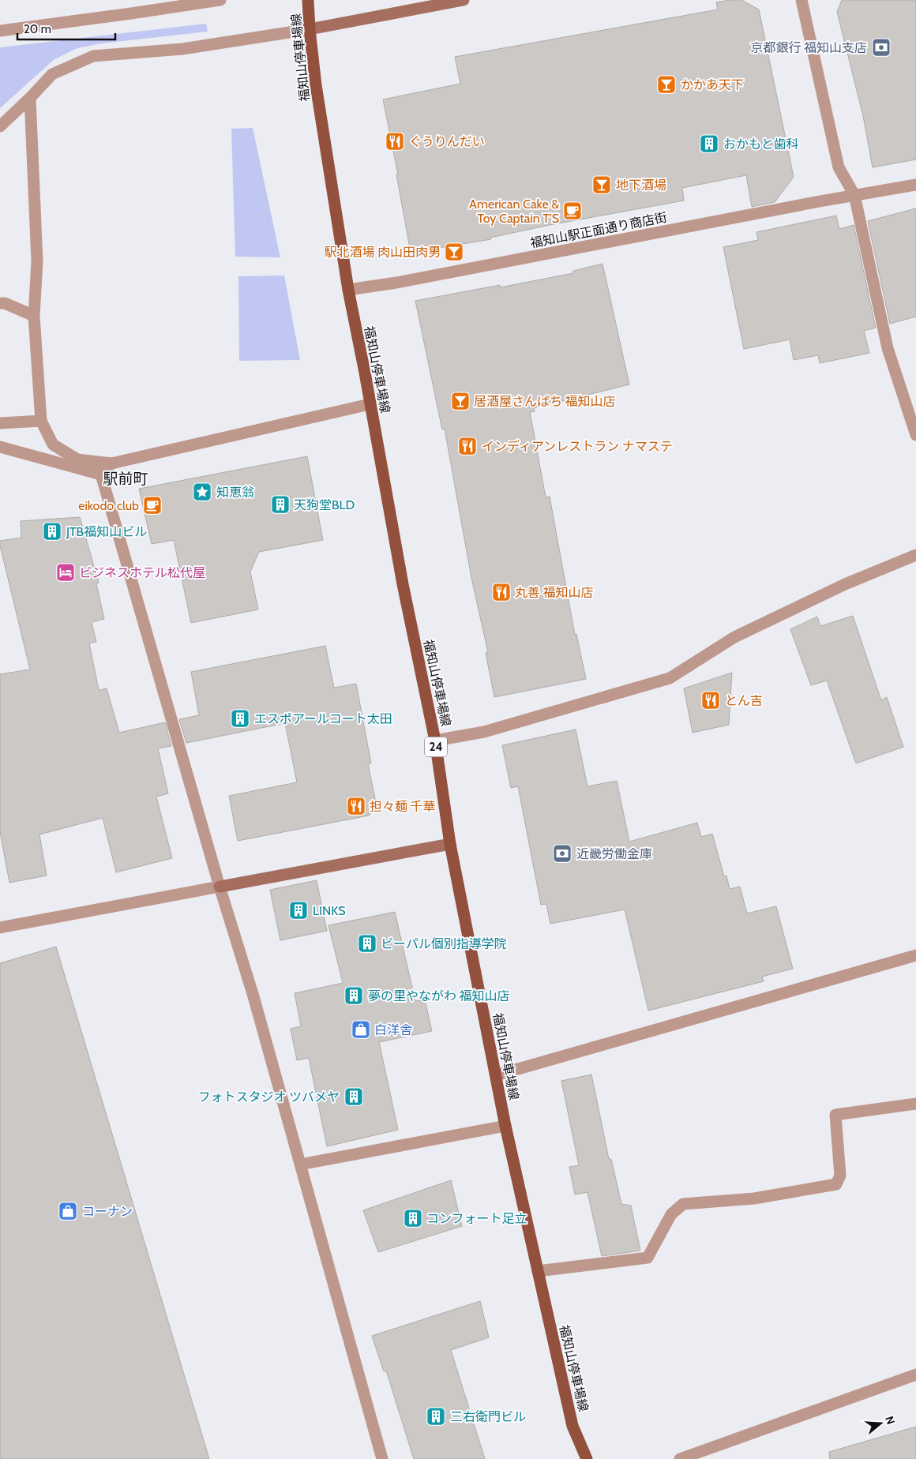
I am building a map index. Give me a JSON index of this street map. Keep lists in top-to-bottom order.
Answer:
{
  "streets": {
    "main road": ["福知山停車場線", "24"],
    "street": ["福知山駅正面通り商店街"]
  },
  "crossings": [
    ["福知山停車場線", "福知山駅正面通り商店街"]
  ],
  "districts": ["駅前町"],
  "places": {
    "bank": ["京都銀行 福知山支店", "近畿労働金庫"],
    "bar": [
      "かかあ天下",
      "地下酒場",
      "駅北酒場 肉山田肉男",
      "居酒屋さんぱち 福知山店"
    ],
    "restaurant": [
      "ぐうりんだい",
      "インディアンレストラン ナマステ",
      "丸善 福知山店",
      "とん吉",
      "担々麺 千華"
    ],
    "building": [
      "おかもと歯科",
      "天狗堂BLD",
      "JTB福知山ビル",
      "エスポアールコート太田",
      "LINKS",
      "ビーパル個別指導学院",
      "夢の里やながわ 福知山店",
      "フォトスタジオ ツバメヤ",
      "コンフォート足立",
      "三右衛門ビル"
    ],
    "cafe": ["American Cake & Toy Captain T'S", "eikodo club"],
    "place": ["知恵翁"],
    "hotel": ["ビジネスホテル松代屋"],
    "shop": ["白洋舎", "コーナン"]
  },
  "scale_bar": "20 m",
  "north": "right"
}
